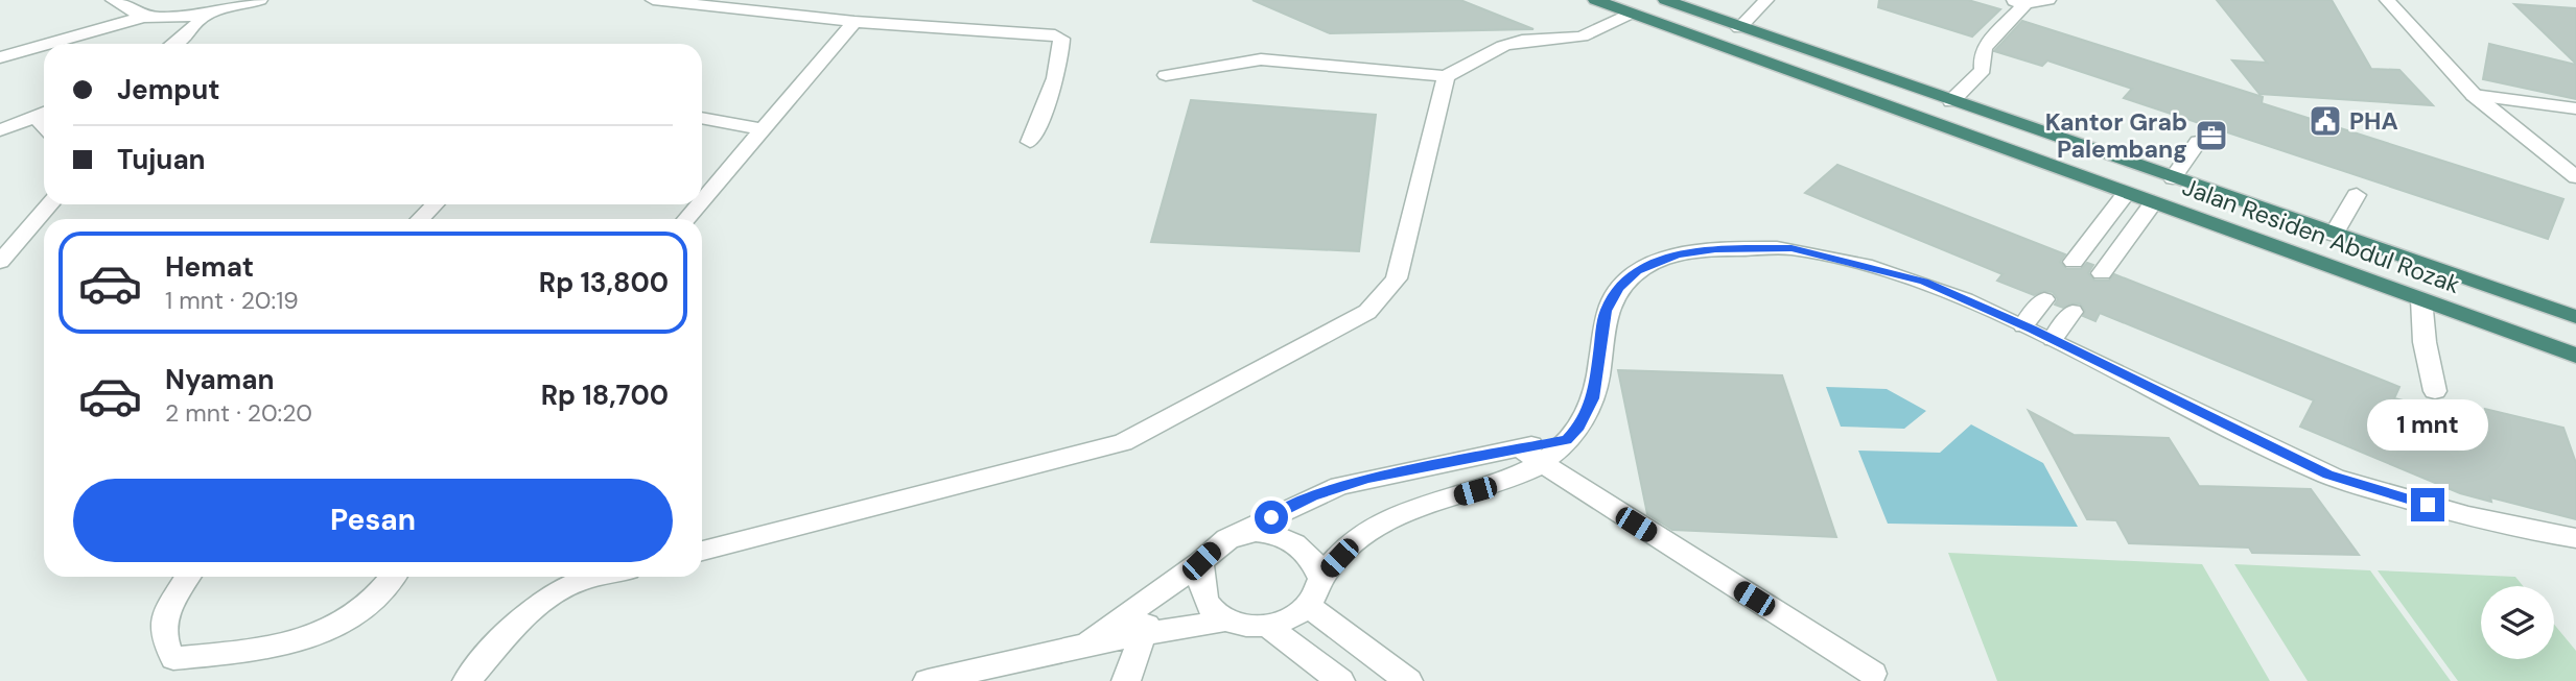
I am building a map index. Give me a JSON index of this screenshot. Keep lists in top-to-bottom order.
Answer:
{
  "streets": {
    "highway": ["Jalan Residen Abdul Rozak"]
  },
  "places": {
    "public building": ["PHA"],
    "office": ["Kantor Grab Palembang"]
  },
  "page": {
    "banner": ["Jemput", "Tujuan"],
    "list": [
      {
        "name": "Hemat",
        "note": "1 mnt · 20:19",
        "value": "Rp 13,800"
      },
      {
        "name": "Nyaman",
        "note": "2 mnt · 20:20",
        "value": "Rp 18,700"
      }
    ],
    "bubble": "1 mnt",
    "buttons": "Pesan"
  }
}
